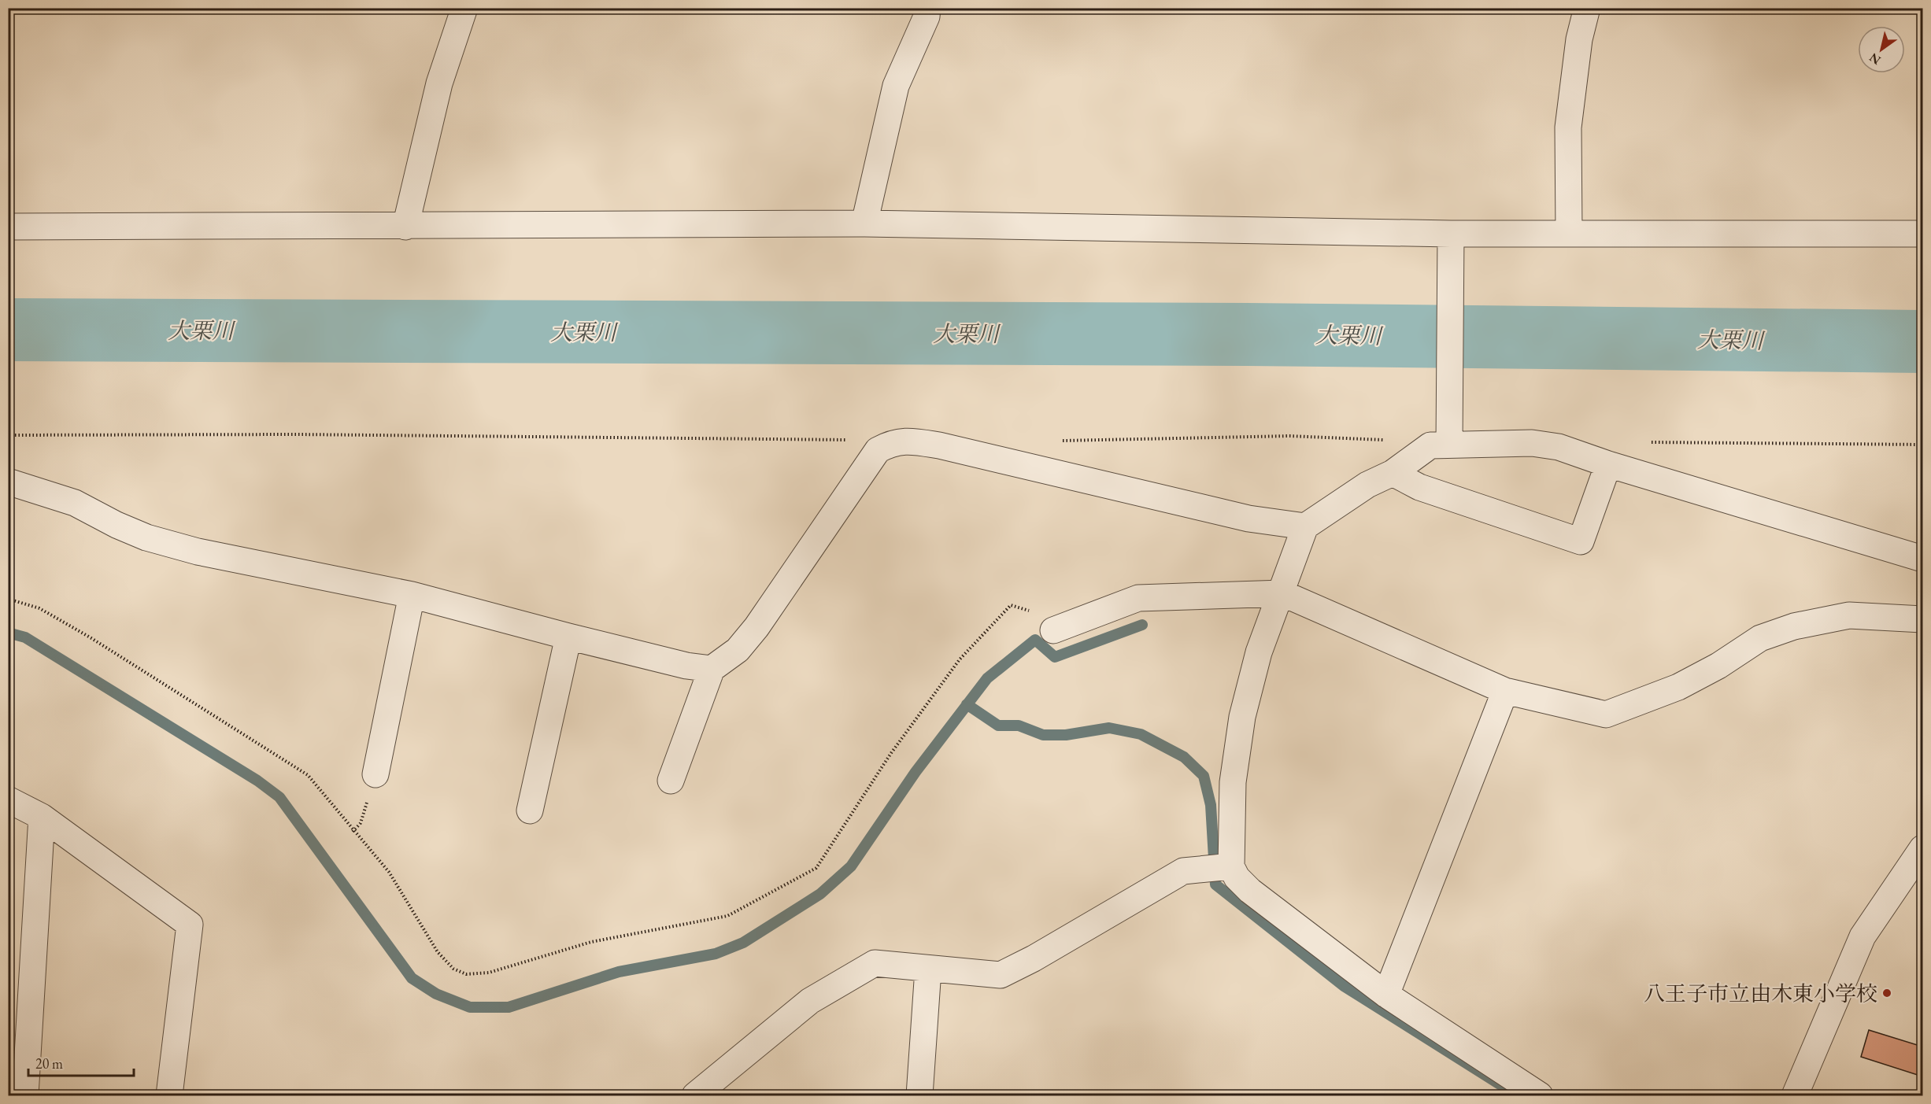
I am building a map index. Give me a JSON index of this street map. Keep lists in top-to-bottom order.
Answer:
{
  "water": ["大栗川"],
  "places": ["八王子市立由木東小学校"],
  "scale_bar": "20 m",
  "north": "bottom left"
}
